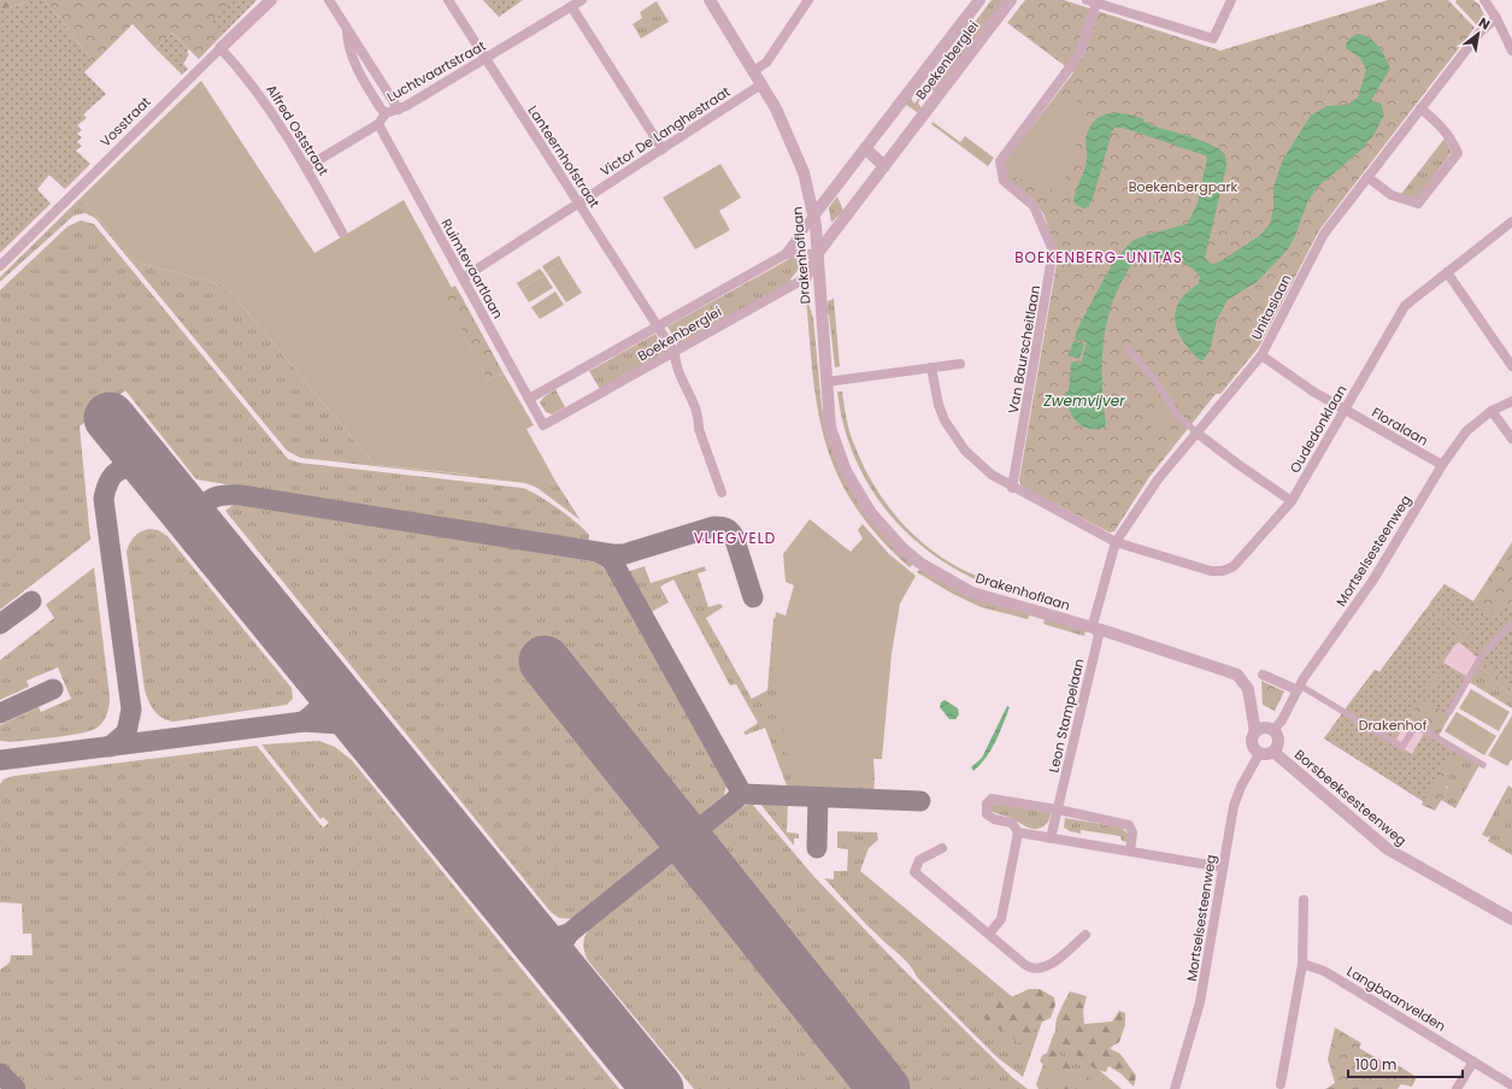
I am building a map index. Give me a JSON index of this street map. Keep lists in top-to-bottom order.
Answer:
{
  "streets": {
    "street": [
      "Boekenberglei",
      "Luchtvaartstraat",
      "Vosstraat",
      "Alfred Oststraat",
      "Victor De Langhestraat",
      "Lanteernhofstraat",
      "Drakenhoflaan",
      "Ruimtevaartlaan",
      "Unitaslaan",
      "Van Baurscheitlaan",
      "Floralaan",
      "Oudedonklaan",
      "Mortselsesteenweg",
      "Leon Stampelaan",
      "Borsbeeksesteenweg",
      "Langbaanvelden"
    ]
  },
  "crossings": [
    ["Boekenberglei", "Lanteernhofstraat"],
    ["Boekenberglei", "Drakenhoflaan"],
    ["Boekenberglei", "Ruimtevaartlaan"],
    ["Luchtvaartstraat", "Alfred Oststraat"],
    ["Luchtvaartstraat", "Lanteernhofstraat"],
    ["Luchtvaartstraat", "Ruimtevaartlaan"],
    ["Vosstraat", "Alfred Oststraat"],
    ["Victor De Langhestraat", "Lanteernhofstraat"],
    ["Victor De Langhestraat", "Drakenhoflaan"],
    ["Victor De Langhestraat", "Ruimtevaartlaan"],
    ["Drakenhoflaan", "Unitaslaan"],
    ["Drakenhoflaan", "Mortselsesteenweg"],
    ["Drakenhoflaan", "Leon Stampelaan"],
    ["Drakenhoflaan", "Borsbeeksesteenweg"],
    ["Unitaslaan", "Floralaan"],
    ["Unitaslaan", "Oudedonklaan"],
    ["Unitaslaan", "Leon Stampelaan"],
    ["Van Baurscheitlaan", "Oudedonklaan"],
    ["Floralaan", "Oudedonklaan"],
    ["Floralaan", "Mortselsesteenweg"],
    ["Mortselsesteenweg", "Borsbeeksesteenweg"]
  ],
  "districts": ["BOEKENBERG-UNITAS", "VLIEGVELD"],
  "water": ["Zwemvijver"],
  "parks": ["Boekenbergpark", "Drakenhof"],
  "scale_bar": "100 m",
  "north": "top right"
}
